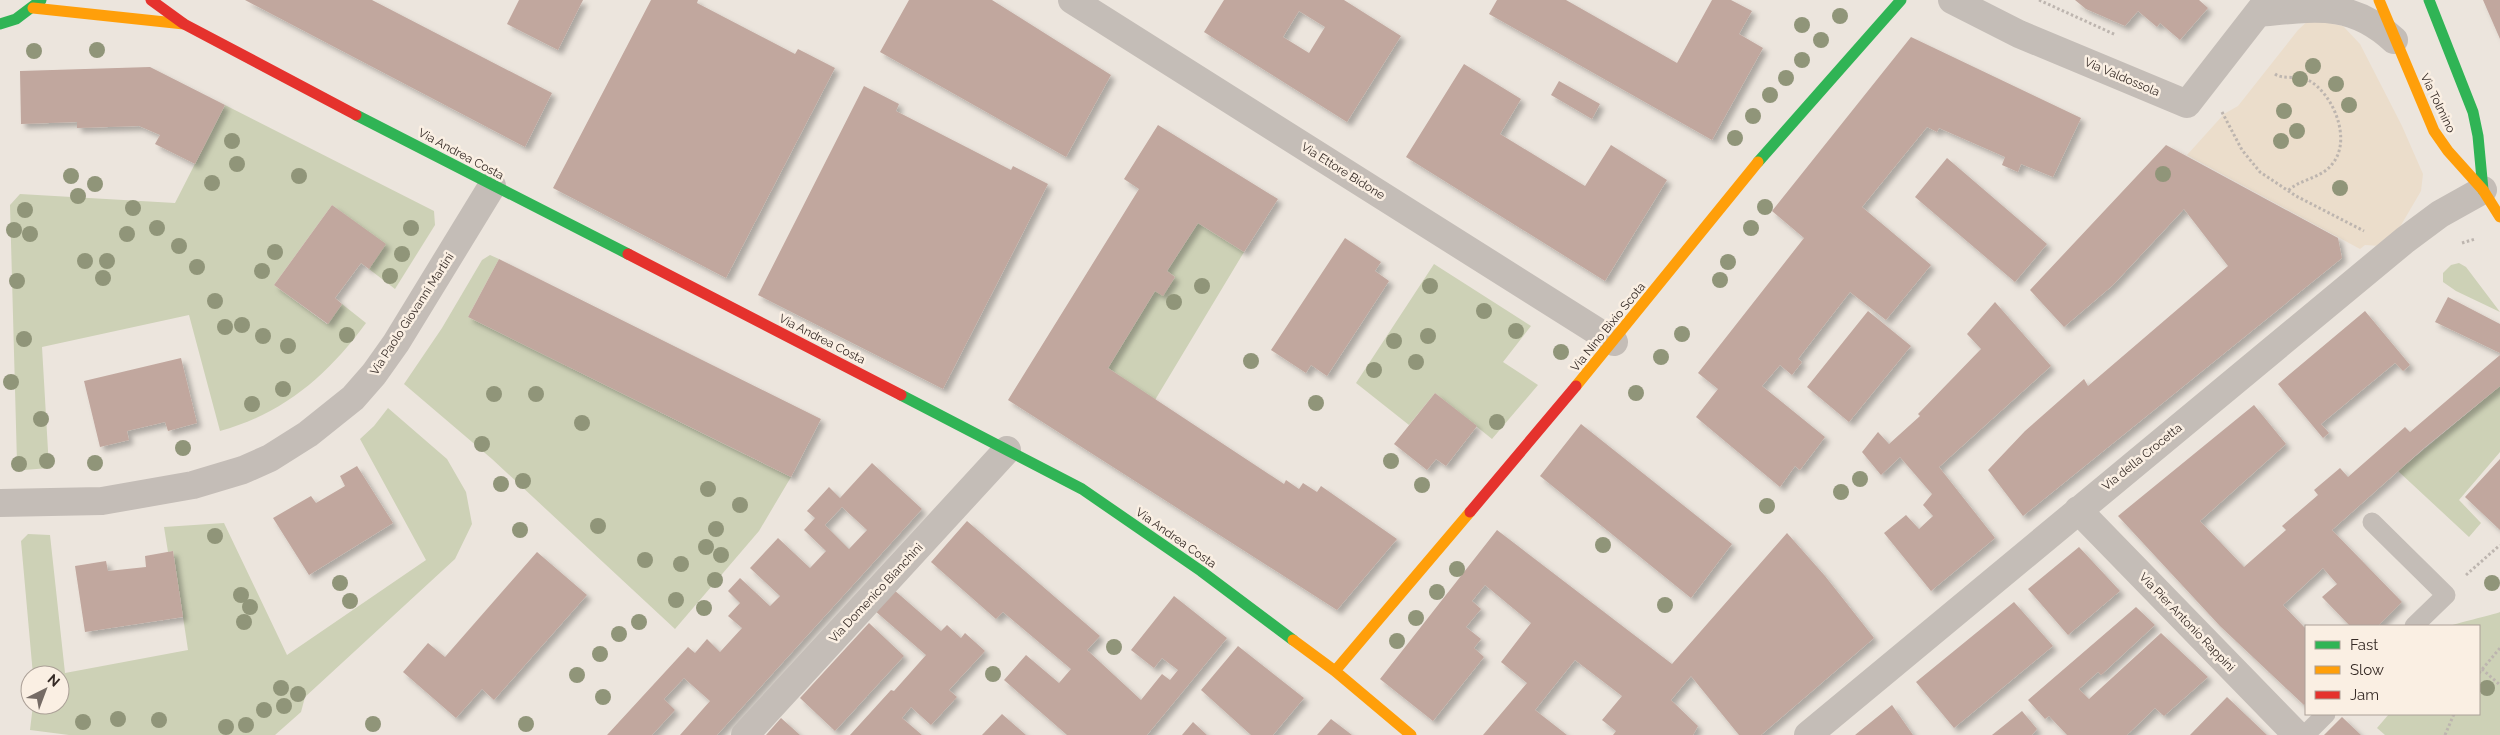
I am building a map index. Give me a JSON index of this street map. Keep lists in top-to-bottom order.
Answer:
{
  "streets": {
    "main road": ["Via Tolmino", "Via Andrea Costa", "Via Nino Bixio Scota"],
    "street": [
      "Via Valdossola",
      "Via Ettore Bidone",
      "Via Paolo Giovanni Martini",
      "Via della Crocetta",
      "Via Domenico Bianchini",
      "Via Pier Antonio Rappini"
    ]
  },
  "crossings": [
    ["Via Valdossola", "Via Tolmino"],
    ["Via Tolmino", "Via della Crocetta"],
    ["Via Andrea Costa", "Via Paolo Giovanni Martini"],
    ["Via Andrea Costa", "Via Nino Bixio Scota"],
    ["Via Andrea Costa", "Via Domenico Bianchini"],
    ["Via Ettore Bidone", "Via Nino Bixio Scota"],
    ["Via della Crocetta", "Via Pier Antonio Rappini"]
  ],
  "legend": ["Fast", "Slow", "Jam"],
  "north": "top right"
}
